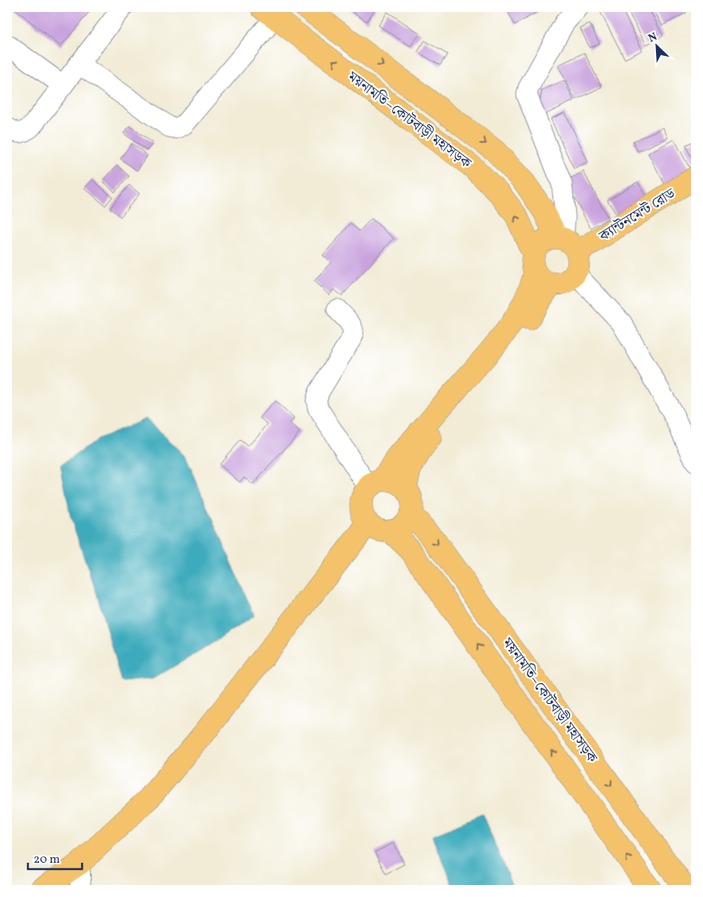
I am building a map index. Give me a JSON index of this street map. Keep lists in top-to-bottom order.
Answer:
{
  "streets": {
    "main road": ["ময়নামতি–কোটবাড়ী মহাসড়ক", "ক্যান্টনমেন্ট রোড"]
  },
  "crossings": [
    ["ময়নামতি–কোটবাড়ী মহাসড়ক", "ক্যান্টনমেন্ট রোড"]
  ],
  "scale_bar": "20 m",
  "north": "top left"
}
